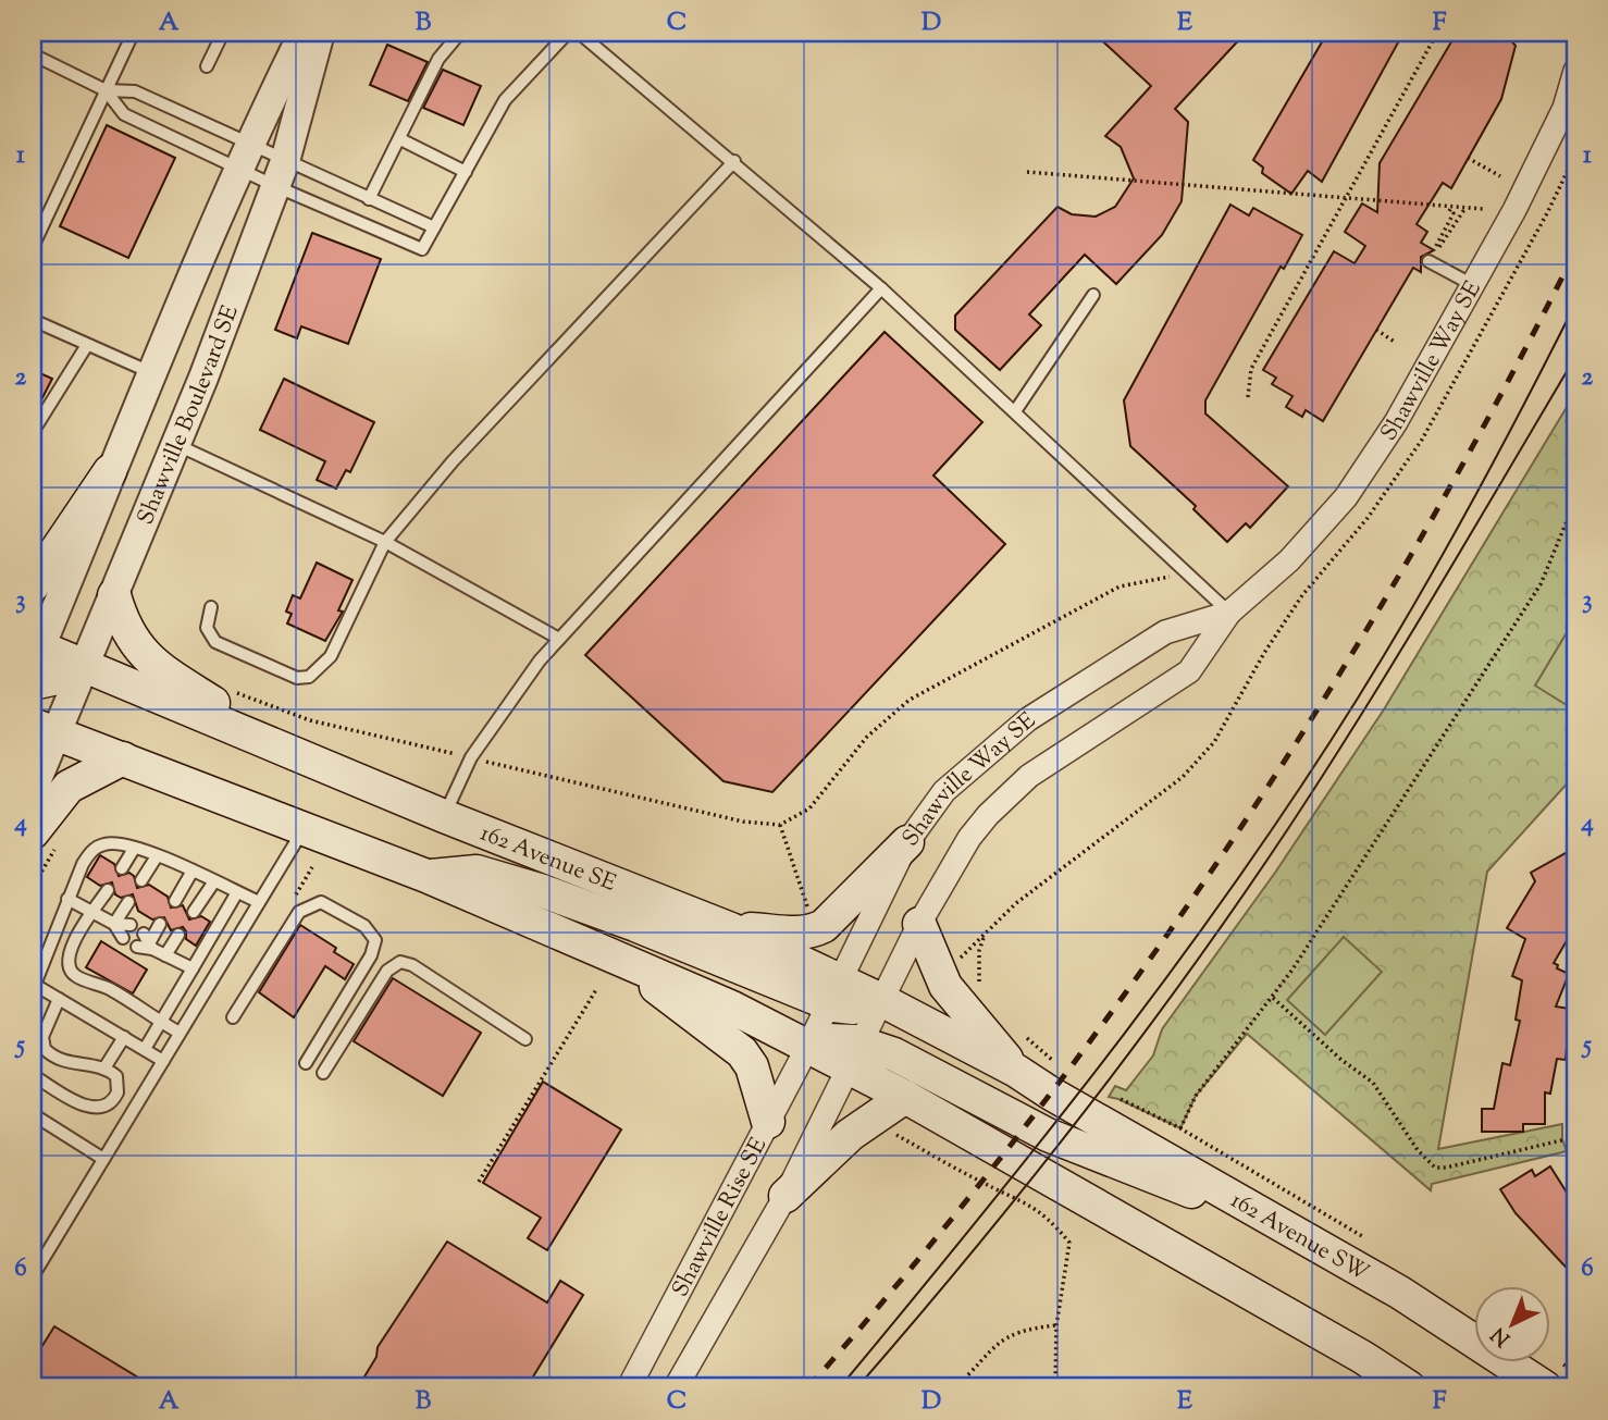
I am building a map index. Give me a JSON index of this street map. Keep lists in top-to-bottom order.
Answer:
{
  "streets": {
    "main road": ["162 Avenue SE", "162 Avenue SW"],
    "street": ["Shawville Way SE", "Shawville Boulevard SE", "Shawville Rise SE"]
  },
  "crossings": [
    ["Shawville Way SE", "162 Avenue SE"],
    ["Shawville Way SE", "Shawville Rise SE"],
    ["Shawville Boulevard SE", "162 Avenue SE"]
  ],
  "north": "bottom left",
  "grid": {
    "columns": [
      "A",
      "B",
      "C",
      "D",
      "E",
      "F"
    ],
    "rows": [
      "1",
      "2",
      "3",
      "4",
      "5",
      "6"
    ]
  }
}
